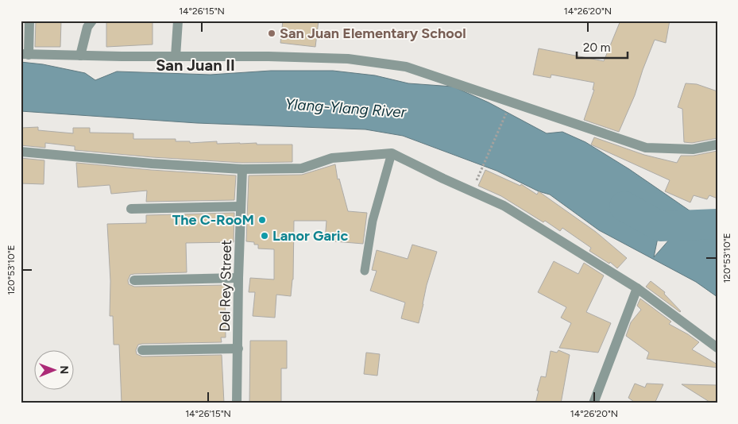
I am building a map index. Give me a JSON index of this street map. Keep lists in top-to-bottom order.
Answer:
{
  "streets": {
    "street": ["Del Rey Street"]
  },
  "districts": ["San Juan II"],
  "water": ["Ylang-Ylang River"],
  "places": ["San Juan Elementary School", "The C-RooM", "Lanor Garic"],
  "scale_bar": "20 m",
  "north": "right",
  "coordinates": ["14°26'15\"N", "14°26'20\"N", "120°53'10\"E"]
}
